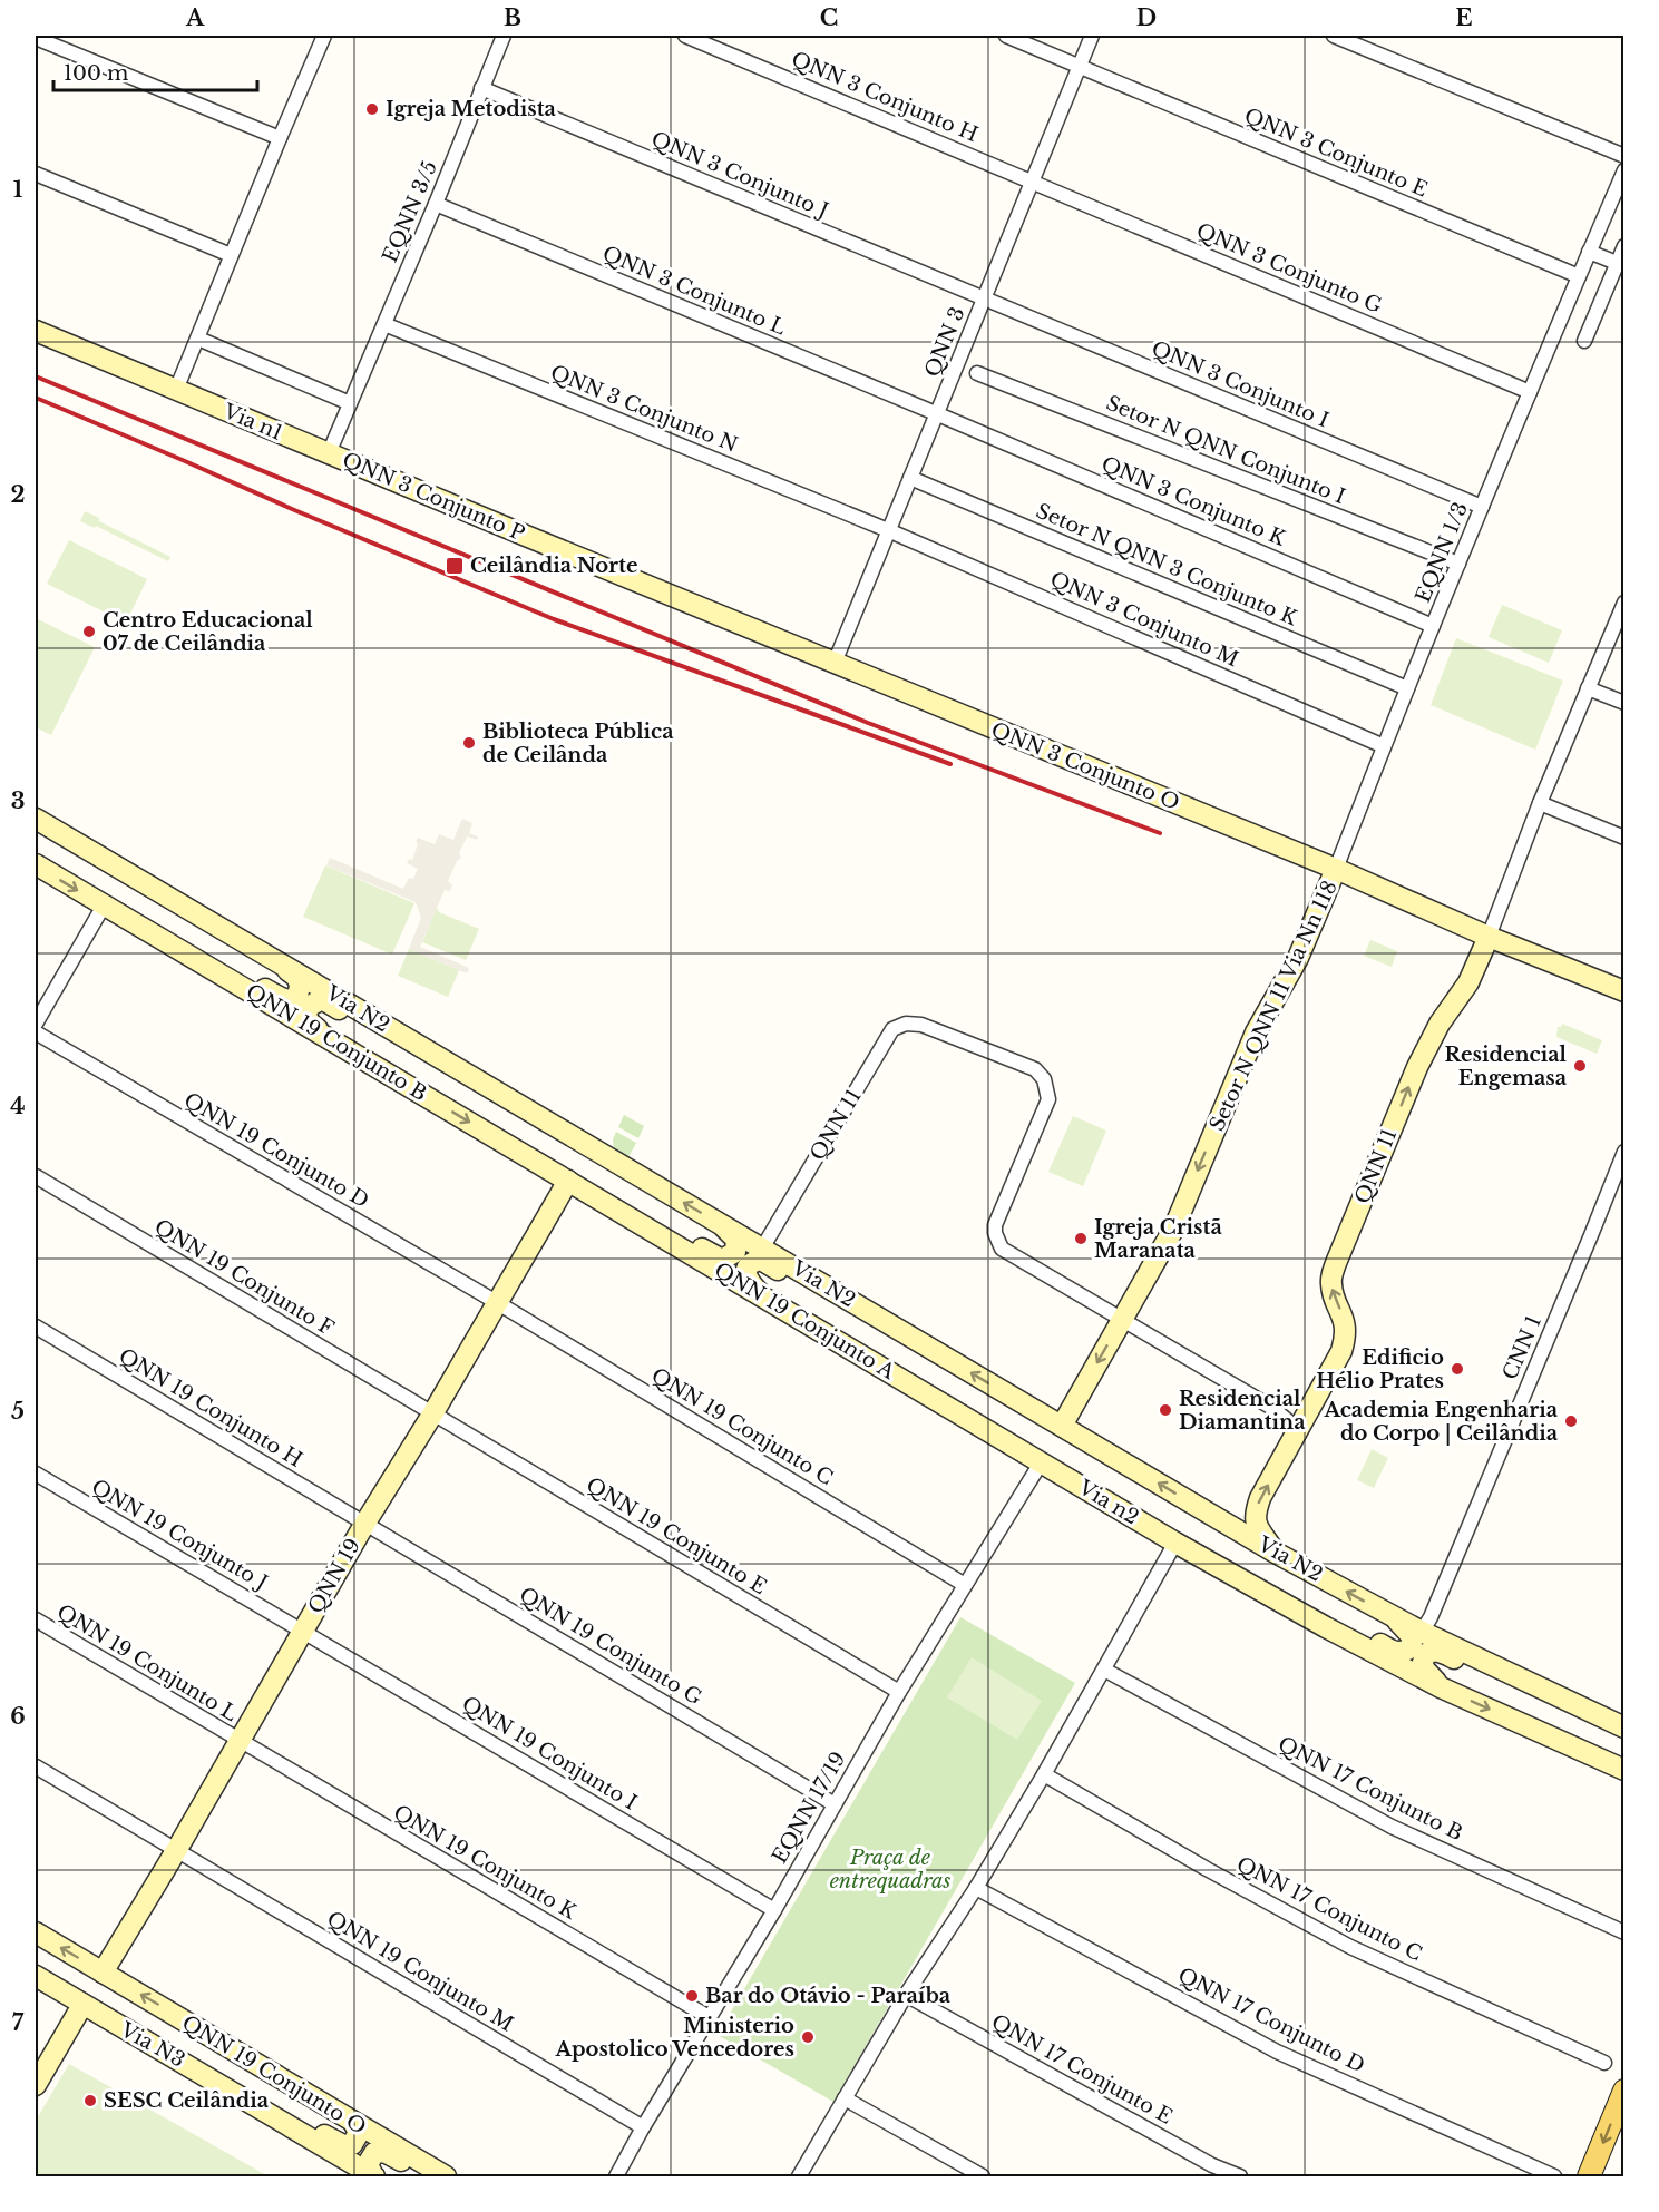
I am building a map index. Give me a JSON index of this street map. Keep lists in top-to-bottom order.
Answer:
{
  "streets": {
    "main road": [
      "Via n1",
      "QNN 3 Conjunto P",
      "QNN 3 Conjunto O",
      "Setor N QNN 11 Via Nn 118",
      "Via N2",
      "QNN 19 Conjunto B",
      "QNN 11",
      "QNN 19 Conjunto A",
      "Via n2",
      "QNN 19",
      "Via N3",
      "QNN 19 Conjunto O"
    ],
    "street": [
      "QNN 3 Conjunto H",
      "QNN 3 Conjunto E",
      "QNN 3 Conjunto J",
      "EQNN 3/5",
      "QNN 3 Conjunto G",
      "QNN 3 Conjunto L",
      "QNN 3",
      "QNN 3 Conjunto I",
      "QNN 3 Conjunto N",
      "Setor N QNN Conjunto I",
      "QNN 3 Conjunto K",
      "EQNN 1/3",
      "Setor N QNN 3 Conjunto K",
      "QNN 3 Conjunto M",
      "QNN 19 Conjunto D",
      "QNN 19 Conjunto F",
      "CNN 1",
      "QNN 19 Conjunto H",
      "QNN 19 Conjunto C",
      "QNN 19 Conjunto J",
      "QNN 19 Conjunto E",
      "QNN 19 Conjunto G",
      "QNN 19 Conjunto L",
      "QNN 19 Conjunto I",
      "QNN 17 Conjunto B",
      "EQNN 17/19",
      "QNN 19 Conjunto K",
      "QNN 17 Conjunto C",
      "QNN 19 Conjunto M",
      "QNN 17 Conjunto D",
      "QNN 17 Conjunto E"
    ]
  },
  "crossings": [
    ["QNN 3 Conjunto H", "QNN 3 Conjunto G"],
    ["QNN 3 Conjunto H", "QNN 3"],
    ["QNN 3 Conjunto E", "QNN 3"],
    ["QNN 3 Conjunto E", "EQNN 1/3"],
    ["QNN 3 Conjunto J", "EQNN 3/5"],
    ["QNN 3 Conjunto J", "QNN 3"],
    ["QNN 3 Conjunto J", "QNN 3 Conjunto I"],
    ["EQNN 3/5", "QNN 3 Conjunto L"],
    ["EQNN 3/5", "QNN 3 Conjunto N"],
    ["EQNN 3/5", "Via n1"],
    ["EQNN 3/5", "QNN 3 Conjunto P"],
    ["QNN 3 Conjunto G", "QNN 3"],
    ["QNN 3 Conjunto G", "EQNN 1/3"],
    ["QNN 3 Conjunto L", "QNN 3"],
    ["QNN 3 Conjunto L", "QNN 3 Conjunto K"],
    ["QNN 3", "QNN 3 Conjunto I"],
    ["QNN 3", "QNN 3 Conjunto N"],
    ["QNN 3", "QNN 3 Conjunto P"],
    ["QNN 3", "QNN 3 Conjunto K"],
    ["QNN 3", "Setor N QNN 3 Conjunto K"],
    ["QNN 3", "QNN 3 Conjunto M"],
    ["QNN 3", "QNN 3 Conjunto O"],
    ["QNN 3 Conjunto I", "EQNN 1/3"],
    ["QNN 3 Conjunto N", "QNN 3 Conjunto M"],
    ["Via n1", "QNN 3 Conjunto P"],
    ["Setor N QNN Conjunto I", "EQNN 1/3"],
    ["QNN 3 Conjunto P", "QNN 3 Conjunto O"],
    ["QNN 3 Conjunto K", "EQNN 1/3"],
    ["EQNN 1/3", "Setor N QNN 3 Conjunto K"],
    ["EQNN 1/3", "QNN 3 Conjunto M"],
    ["EQNN 1/3", "QNN 3 Conjunto O"],
    ["EQNN 1/3", "Setor N QNN 11 Via Nn 118"],
    ["QNN 3 Conjunto O", "Setor N QNN 11 Via Nn 118"],
    ["Setor N QNN 11 Via Nn 118", "Via N2"],
    ["Setor N QNN 11 Via Nn 118", "QNN 11"],
    ["Via N2", "QNN 11"],
    ["Via N2", "CNN 1"],
    ["Via N2", "Via n2"],
    ["QNN 19 Conjunto B", "QNN 19 Conjunto A"],
    ["QNN 19 Conjunto B", "QNN 19"],
    ["QNN 19 Conjunto D", "QNN 19 Conjunto C"],
    ["QNN 19 Conjunto D", "QNN 19"],
    ["QNN 19 Conjunto F", "QNN 19 Conjunto E"],
    ["QNN 19 Conjunto F", "QNN 19"],
    ["QNN 19 Conjunto A", "Via n2"],
    ["QNN 19 Conjunto A", "QNN 19"],
    ["QNN 19 Conjunto A", "EQNN 17/19"],
    ["QNN 19 Conjunto H", "QNN 19"],
    ["QNN 19 Conjunto H", "QNN 19 Conjunto G"],
    ["QNN 19 Conjunto C", "QNN 19"],
    ["QNN 19 Conjunto C", "EQNN 17/19"],
    ["Via n2", "EQNN 17/19"],
    ["QNN 19 Conjunto J", "QNN 19"],
    ["QNN 19 Conjunto J", "QNN 19 Conjunto I"],
    ["QNN 19 Conjunto E", "QNN 19"],
    ["QNN 19 Conjunto E", "EQNN 17/19"],
    ["QNN 19", "QNN 19 Conjunto G"],
    ["QNN 19", "QNN 19 Conjunto L"],
    ["QNN 19", "QNN 19 Conjunto I"],
    ["QNN 19", "QNN 19 Conjunto K"],
    ["QNN 19", "QNN 19 Conjunto M"],
    ["QNN 19", "QNN 19 Conjunto O"],
    ["QNN 19 Conjunto G", "EQNN 17/19"],
    ["QNN 19 Conjunto L", "QNN 19 Conjunto K"],
    ["QNN 19 Conjunto I", "EQNN 17/19"],
    ["EQNN 17/19", "QNN 19 Conjunto K"],
    ["EQNN 17/19", "QNN 19 Conjunto M"]
  ],
  "one_way": [
    "Setor N QNN 11 Via Nn 118",
    "QNN 19 Conjunto B",
    "QNN 11",
    "QNN 19 Conjunto O"
  ],
  "parks": ["Praça de entrequadras"],
  "places": {
    "other": [
      "Igreja Metodista",
      "Centro Educacional 07 de Ceilândia",
      "Biblioteca Pública de Ceilânda",
      "Residencial Engemasa",
      "Igreja Cristã Maranata",
      "Edificio Hélio Prates",
      "Residencial Diamantina",
      "Academia Engenharia do Corpo | Ceilândia",
      "Bar do Otávio - Paraíba",
      "Ministerio Apostolico Vencedores",
      "SESC Ceilândia"
    ],
    "transit": ["Ceilândia Norte"]
  },
  "scale_bar": "100 m",
  "grid": {
    "columns": [
      "A",
      "B",
      "C",
      "D",
      "E"
    ],
    "rows": [
      "1",
      "2",
      "3",
      "4",
      "5",
      "6",
      "7"
    ]
  }
}
